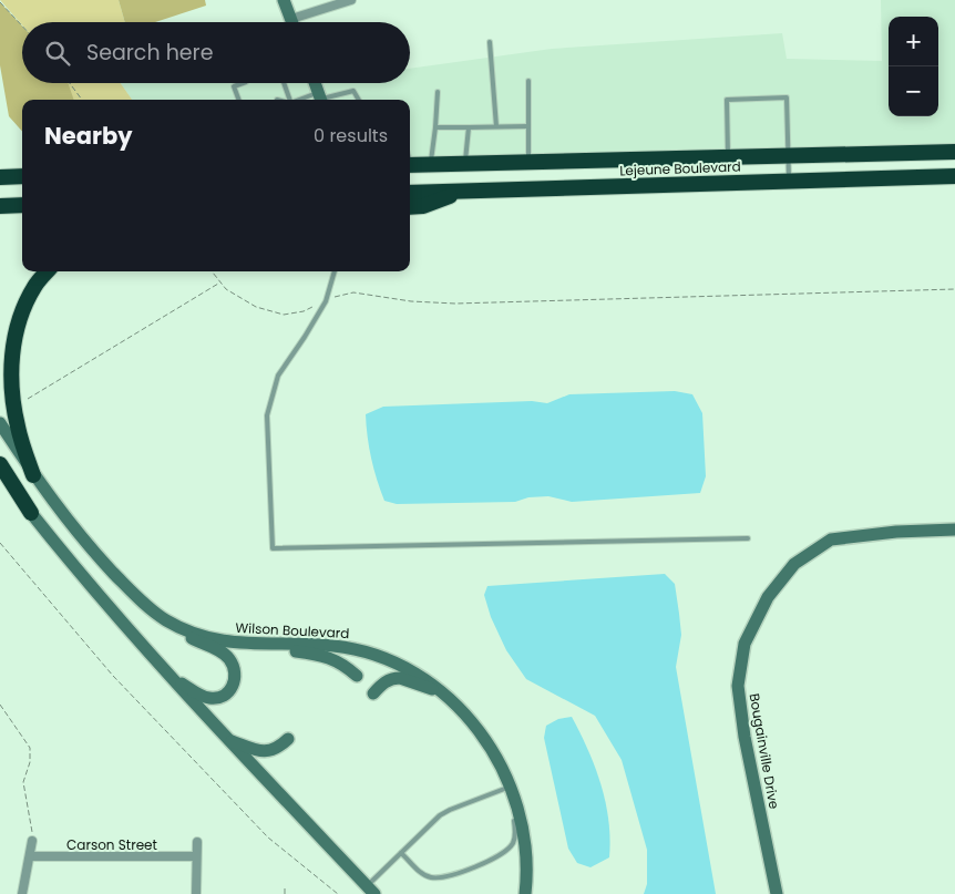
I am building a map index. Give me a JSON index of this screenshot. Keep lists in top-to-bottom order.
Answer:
{
  "streets": {
    "highway": ["Lejeune Boulevard"],
    "main road": ["Wilson Boulevard", "Bougainville Drive"],
    "street": ["Carson Street"]
  },
  "page": {
    "map_buttons": ["+", "−"],
    "search": "Search here",
    "heading": ["Nearby", "0 results"]
  }
}
